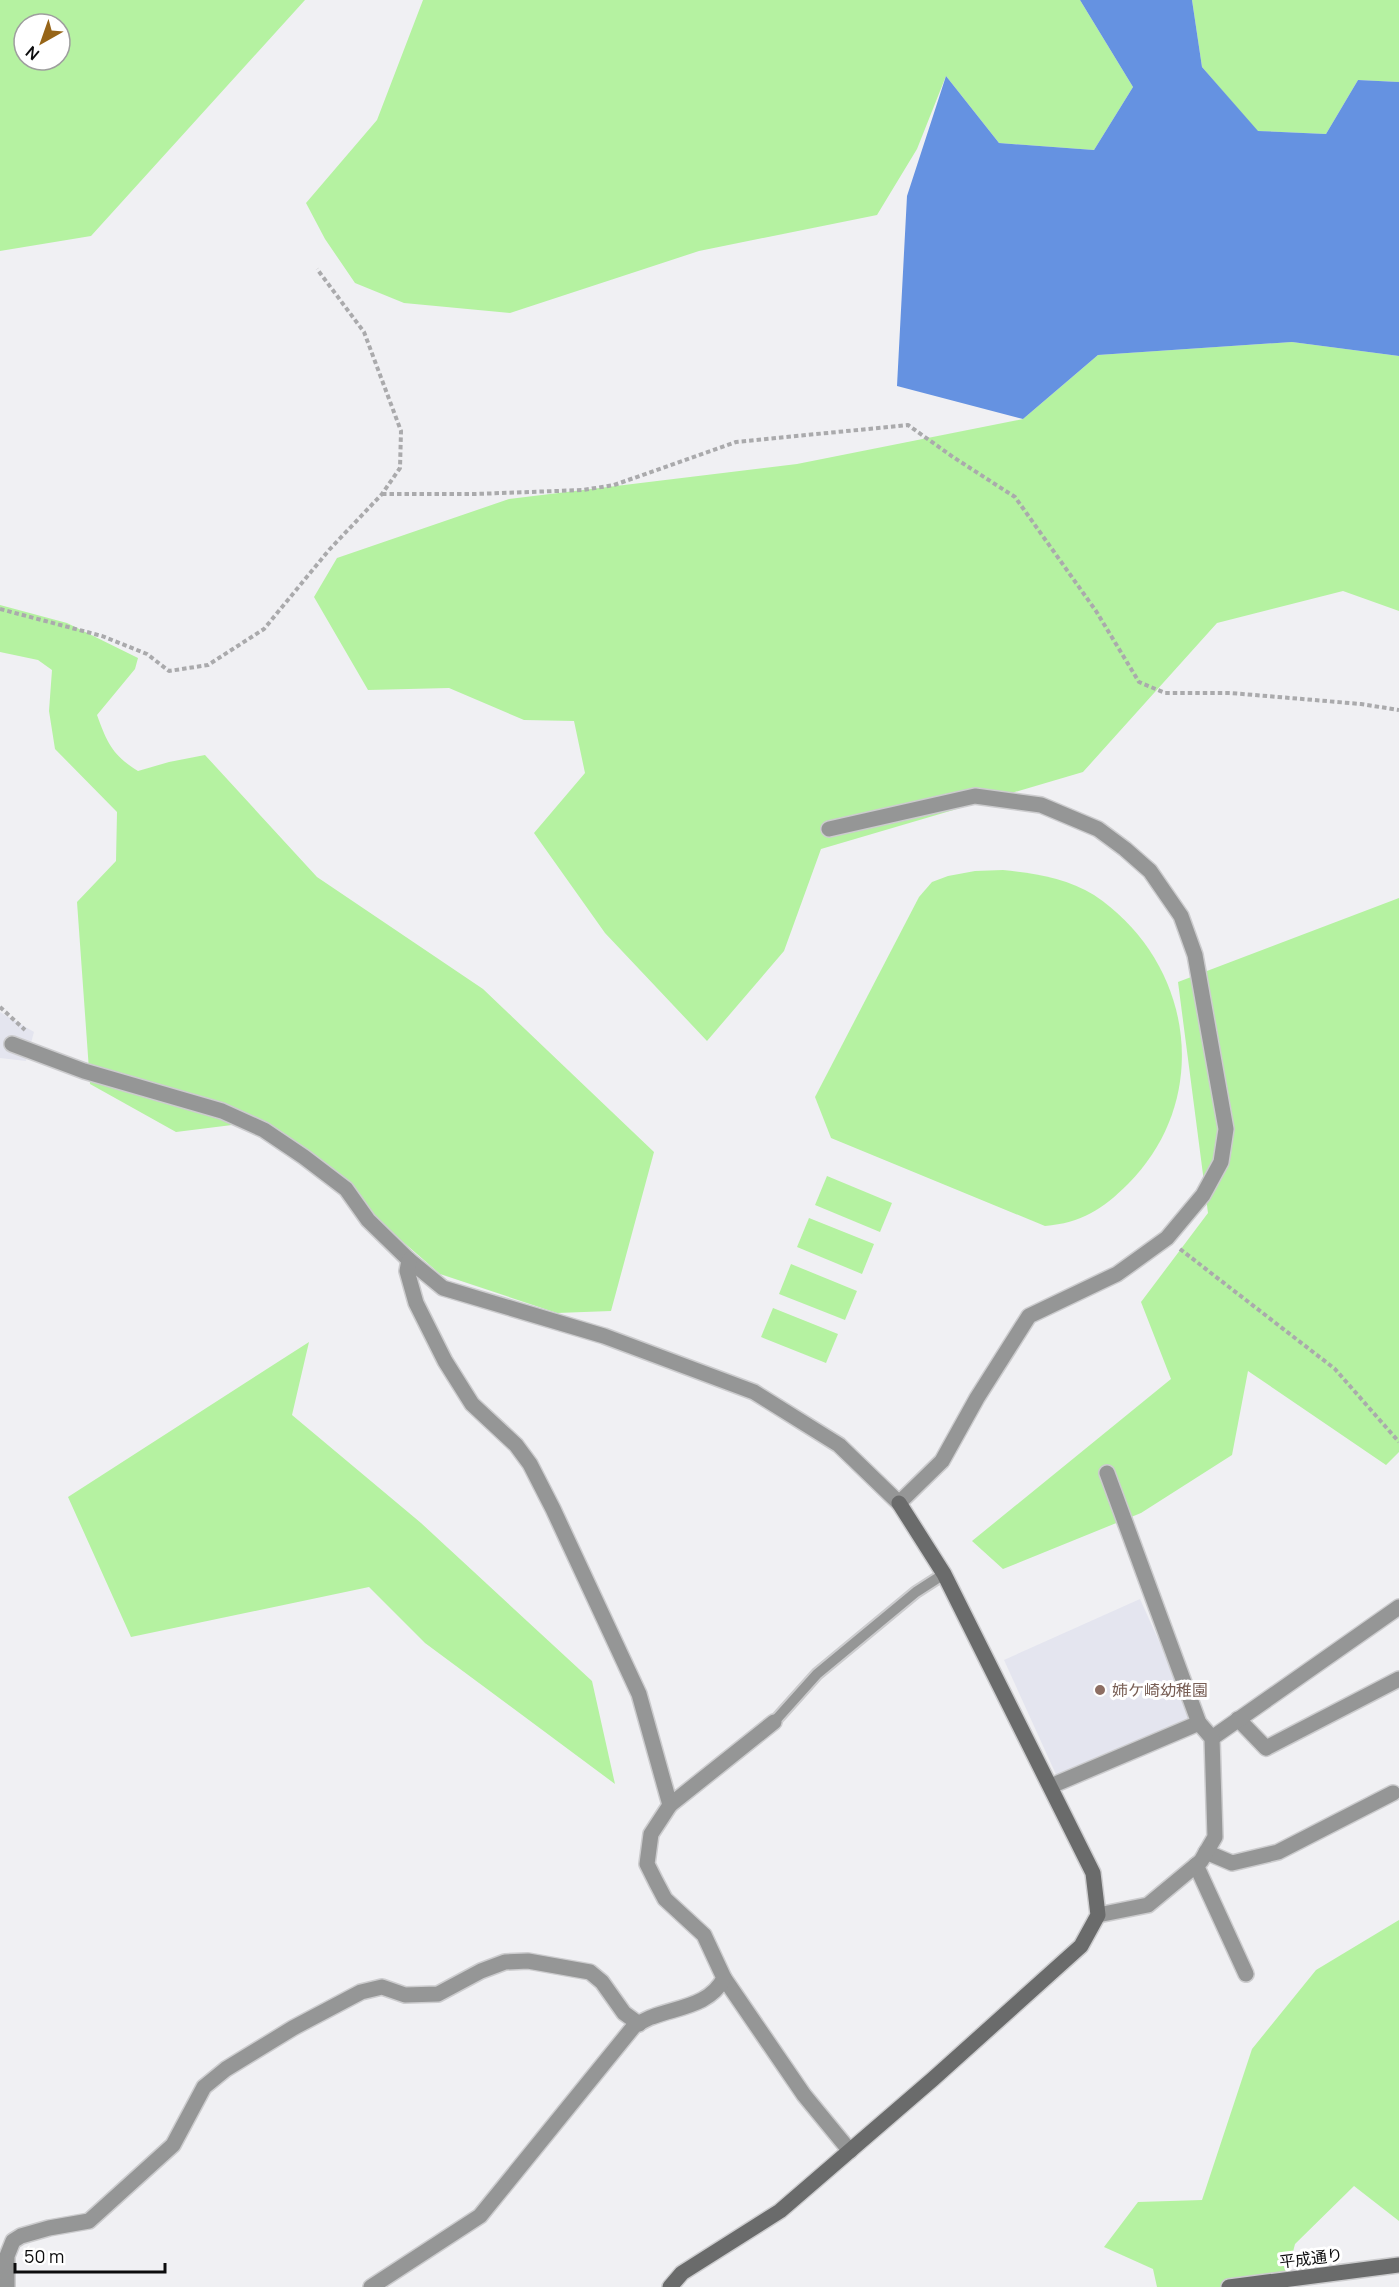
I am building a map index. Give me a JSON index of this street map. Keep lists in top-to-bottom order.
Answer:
{
  "streets": {
    "street": ["平成通り"]
  },
  "places": ["姉ケ崎幼稚園"],
  "scale_bar": "50 m",
  "north": "bottom left"
}
